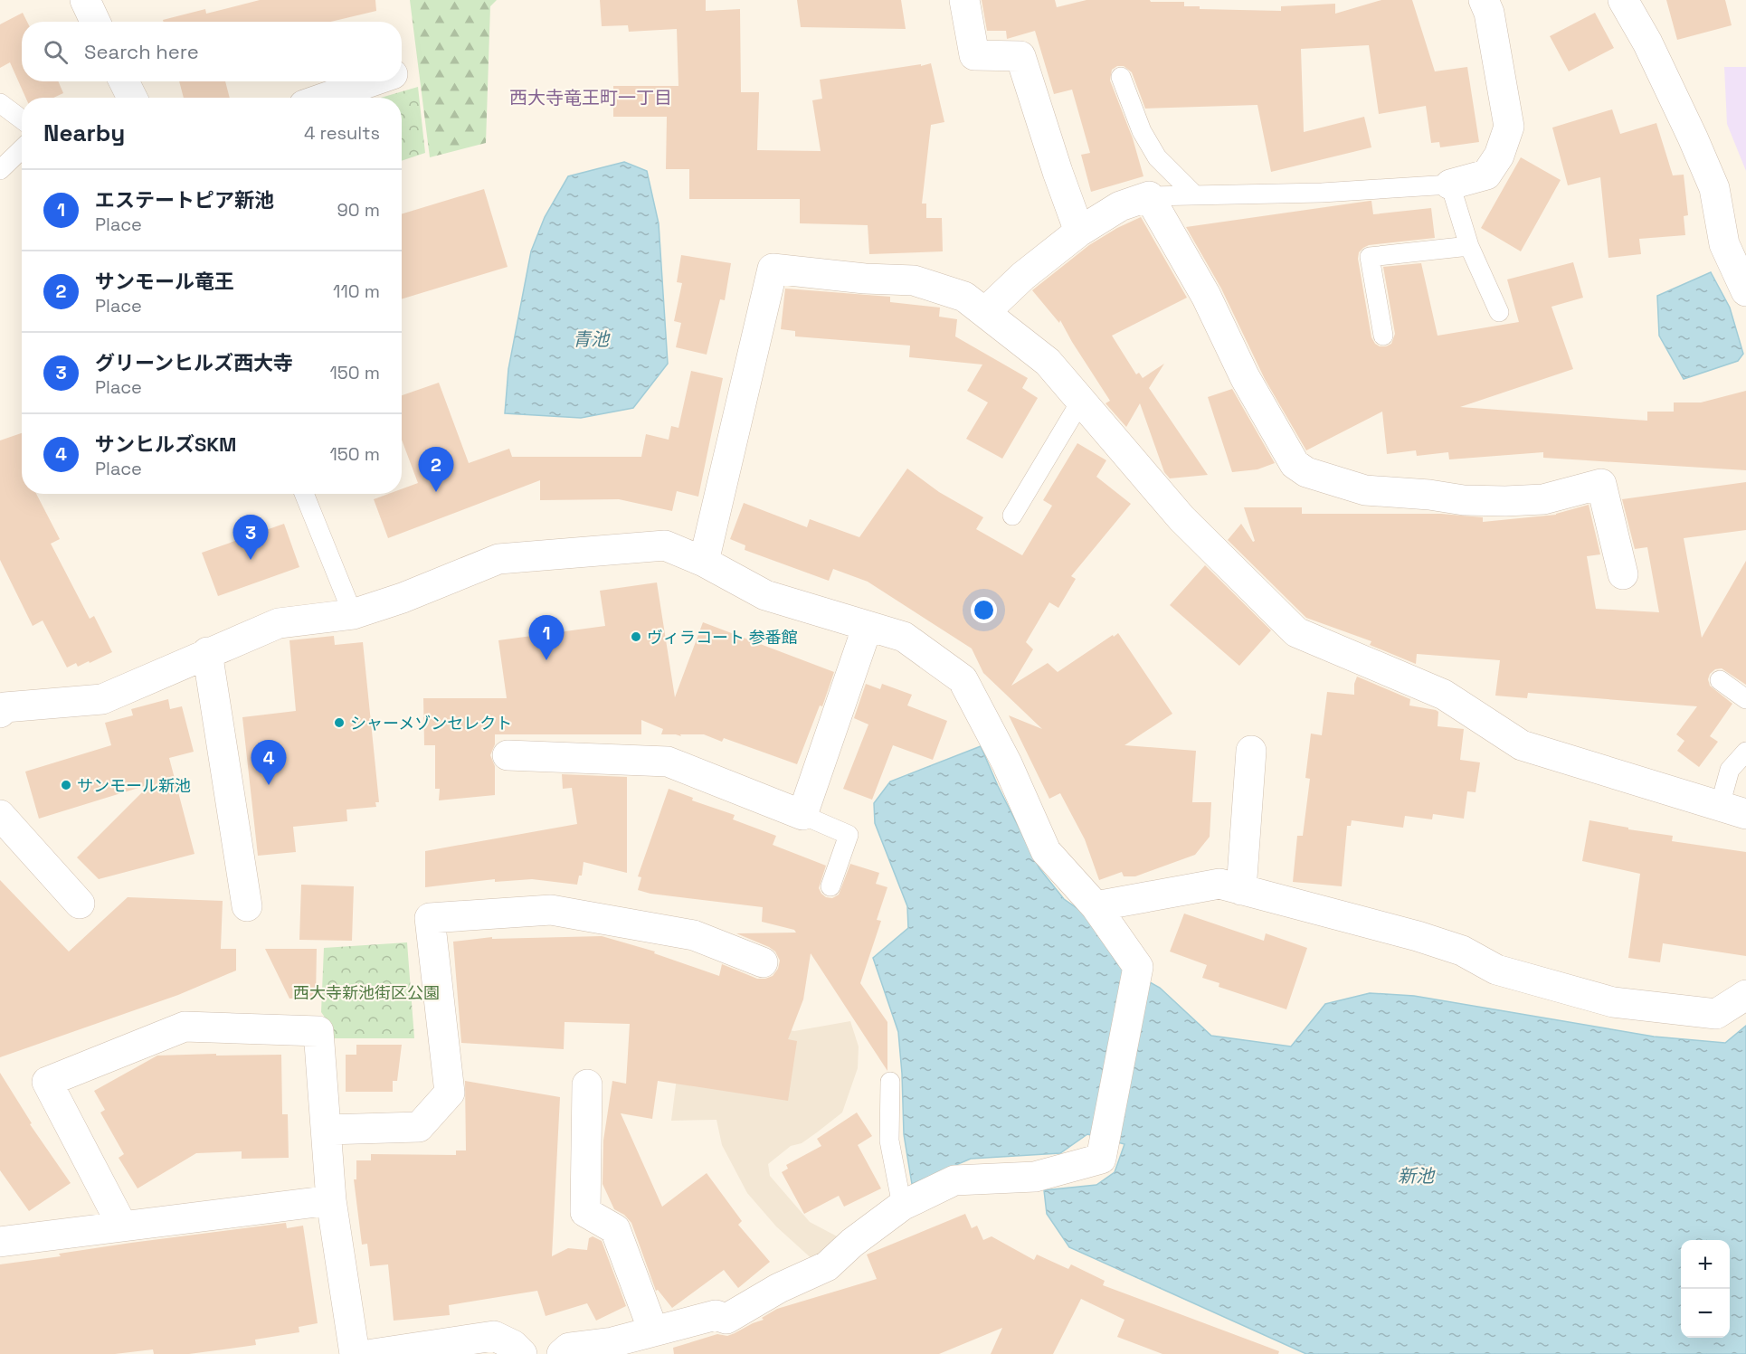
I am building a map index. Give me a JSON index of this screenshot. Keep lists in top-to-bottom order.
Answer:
{
  "districts": ["西大寺竜王町一丁目"],
  "water": ["青池", "新池"],
  "parks": ["西大寺新池街区公園"],
  "places": ["ヴィラコート 参番館", "シャーメゾンセレクト", "サンモール新池"],
  "page": {
    "search": "Search here",
    "heading": ["Nearby", "4 results"],
    "list": [
      {
        "mark": "1",
        "name": "エステートピア新池",
        "note": "Place",
        "value": "90 m"
      },
      {
        "mark": "2",
        "name": "サンモール竜王",
        "note": "Place",
        "value": "110 m"
      },
      {
        "mark": "3",
        "name": "グリーンヒルズ西大寺",
        "note": "Place",
        "value": "150 m"
      },
      {
        "mark": "4",
        "name": "サンヒルズSKM",
        "note": "Place",
        "value": "150 m"
      }
    ],
    "pins": [
      "2",
      "3",
      "1",
      "4"
    ],
    "map_buttons": ["+", "−"]
  }
}
